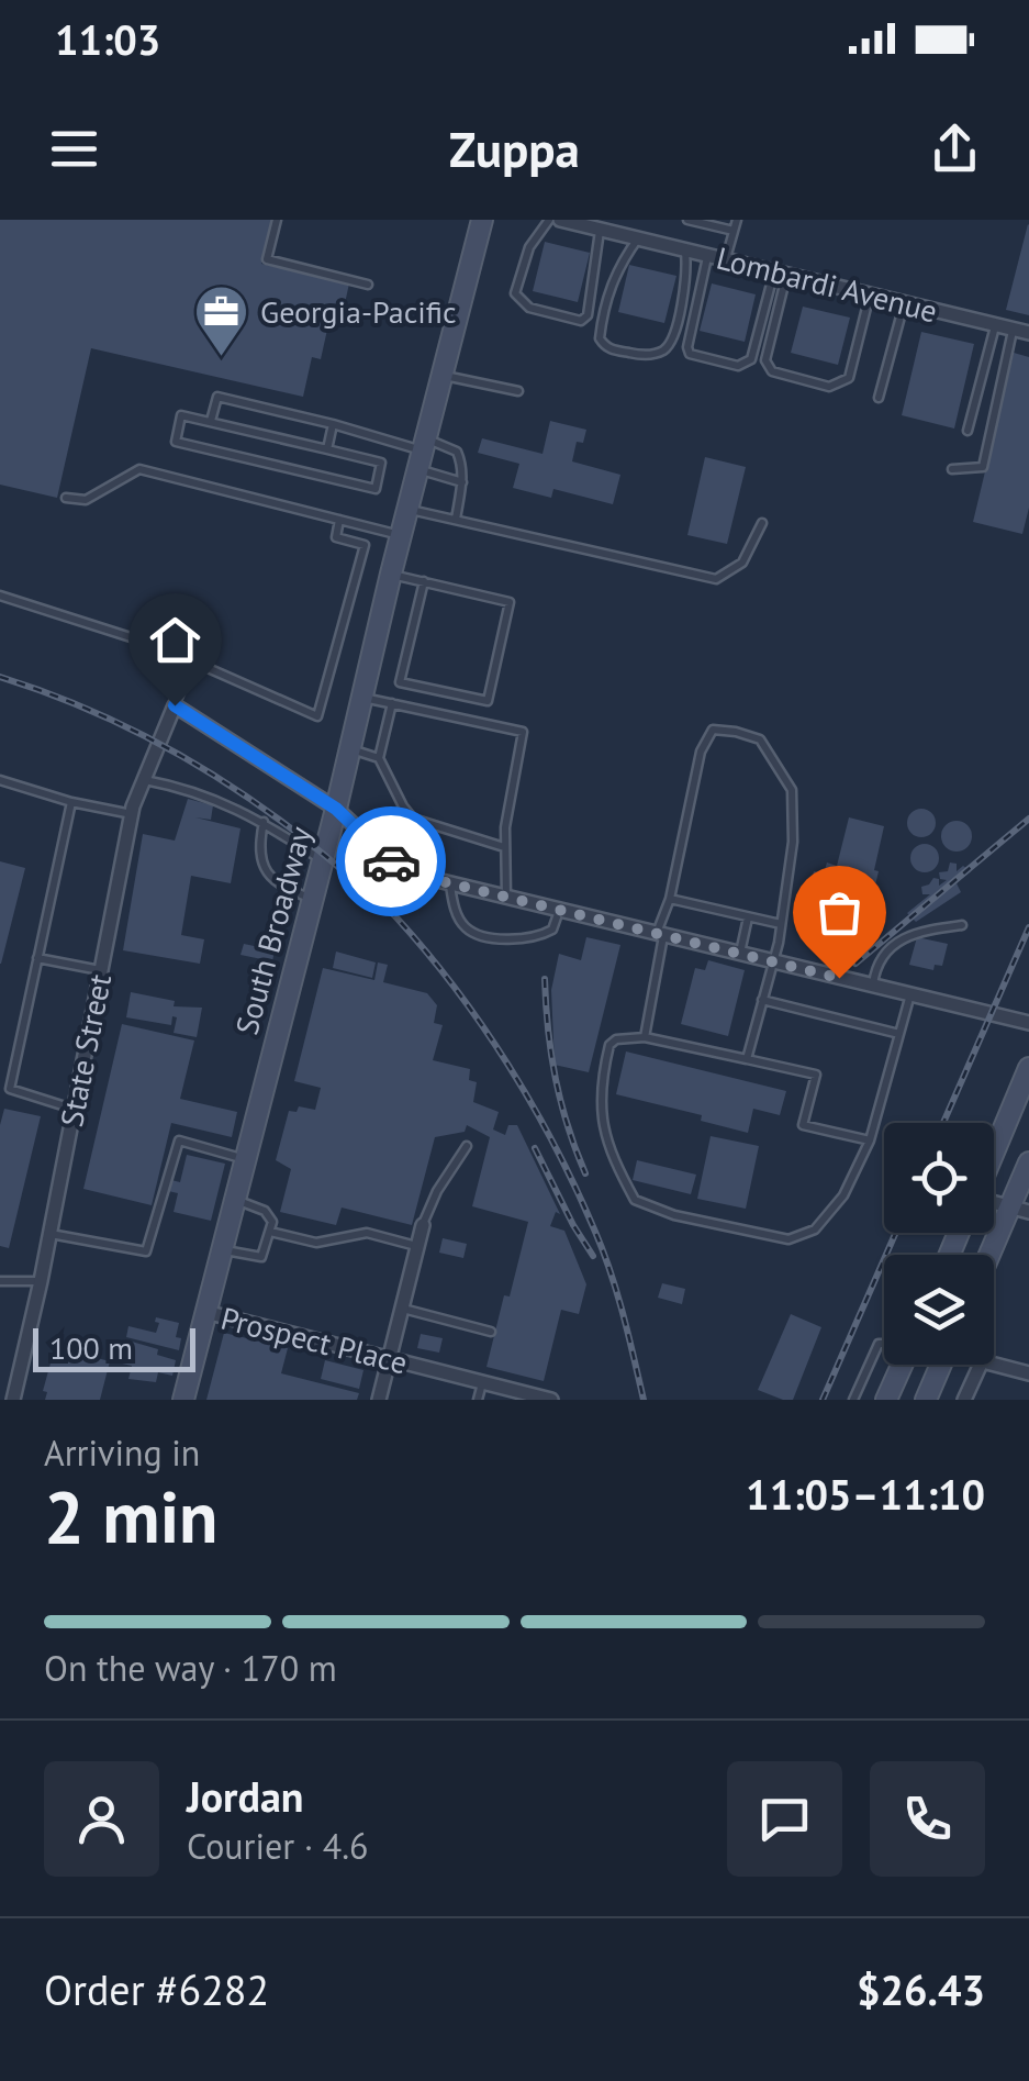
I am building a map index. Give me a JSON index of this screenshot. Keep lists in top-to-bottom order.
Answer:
{
  "streets": {
    "street": [
      "Lombardi Avenue",
      "South Broadway",
      "State Street",
      "Prospect Place"
    ]
  },
  "crossings": [
    ["South Broadway", "Prospect Place"]
  ],
  "places": {
    "office": ["Georgia-Pacific"]
  },
  "scale_bar": "100 m",
  "page": {
    "status": "11:03",
    "header": "Zuppa",
    "scale": "100 m",
    "heading": ["2 min", "Arriving in", "11:05–11:10"],
    "panel": [
      "Jordan",
      "Courier · 4.6",
      "Order #6282",
      "$26.43"
    ],
    "bar": "On the way · 170 m"
  }
}
